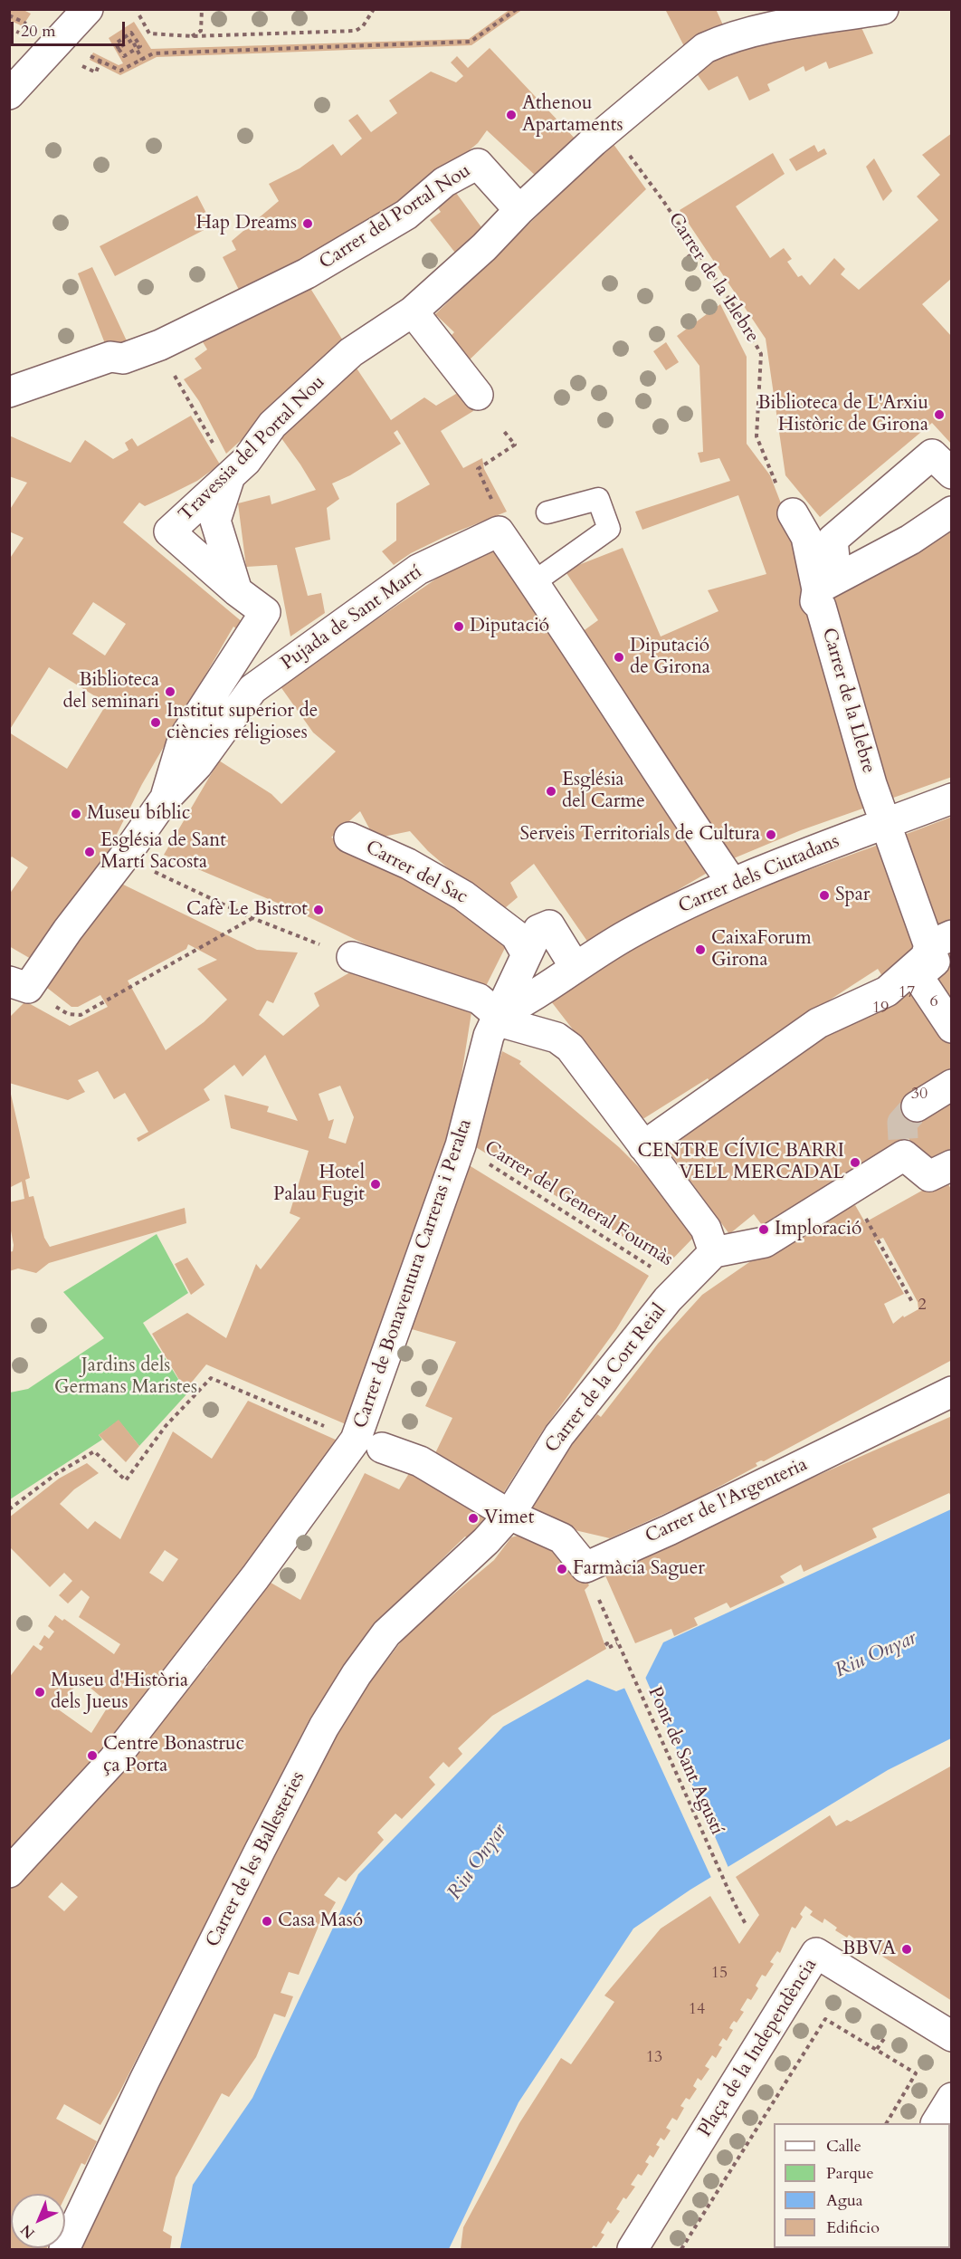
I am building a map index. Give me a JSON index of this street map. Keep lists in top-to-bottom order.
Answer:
{
  "streets": {
    "street": [
      "Carrer del Portal Nou",
      "Carrer de la Llebre",
      "Travessia del Portal Nou",
      "Pujada de Sant Martí",
      "Carrer del Sac",
      "Carrer dels Ciutadans",
      "Carrer de Bonaventura Carreras i Peralta",
      "Carrer de la Cort Reial",
      "Carrer de l'Argenteria",
      "Carrer de les Ballesteries",
      "Plaça de la Independència"
    ],
    "path": ["Carrer del General Fournàs", "Pont de Sant Agustí"]
  },
  "crossings": [
    ["Carrer del Portal Nou", "Travessia del Portal Nou"],
    ["Carrer de la Llebre", "Carrer dels Ciutadans"],
    ["Travessia del Portal Nou", "Pujada de Sant Martí"],
    ["Pujada de Sant Martí", "Carrer dels Ciutadans"],
    ["Carrer del Sac", "Carrer de Bonaventura Carreras i Peralta"],
    ["Carrer dels Ciutadans", "Carrer de Bonaventura Carreras i Peralta"],
    ["Carrer del General Fournàs", "Carrer de Bonaventura Carreras i Peralta"],
    ["Carrer del General Fournàs", "Carrer de la Cort Reial"],
    ["Carrer de Bonaventura Carreras i Peralta", "Carrer de la Cort Reial"],
    ["Carrer de Bonaventura Carreras i Peralta", "Carrer de l'Argenteria"],
    ["Carrer de Bonaventura Carreras i Peralta", "Carrer de les Ballesteries"],
    ["Carrer de la Cort Reial", "Carrer de l'Argenteria"],
    ["Carrer de la Cort Reial", "Carrer de les Ballesteries"],
    ["Carrer de l'Argenteria", "Carrer de les Ballesteries"]
  ],
  "water": ["Riu Onyar"],
  "parks": ["Jardins dels Germans Maristes"],
  "places": [
    "Athenou Apartaments",
    "Hap Dreams",
    "Biblioteca de L'Arxiu Històric de Girona",
    "Diputació",
    "Diputació de Girona",
    "Biblioteca del seminari",
    "Institut superior de ciències religioses",
    "Església del Carme",
    "Museu bíblic",
    "Serveis Territorials de Cultura",
    "Església de Sant Martí Sacosta",
    "Spar",
    "Cafè Le Bistrot",
    "CaixaForum Girona",
    "CENTRE CÍVIC BARRI VELL MERCADAL",
    "Hotel Palau Fugit",
    "Imploració",
    "Vimet",
    "Farmàcia Saguer",
    "Museu d'Història dels Jueus",
    "Centre Bonastruc ça Porta",
    "Casa Masó",
    "BBVA"
  ],
  "house_numbers": [
    "17",
    "6",
    "19",
    "30",
    "2",
    "15",
    "14",
    "13"
  ],
  "legend": [
    "Calle",
    "Parque",
    "Agua",
    "Edificio"
  ],
  "scale_bar": "20 m",
  "north": "bottom left"
}
